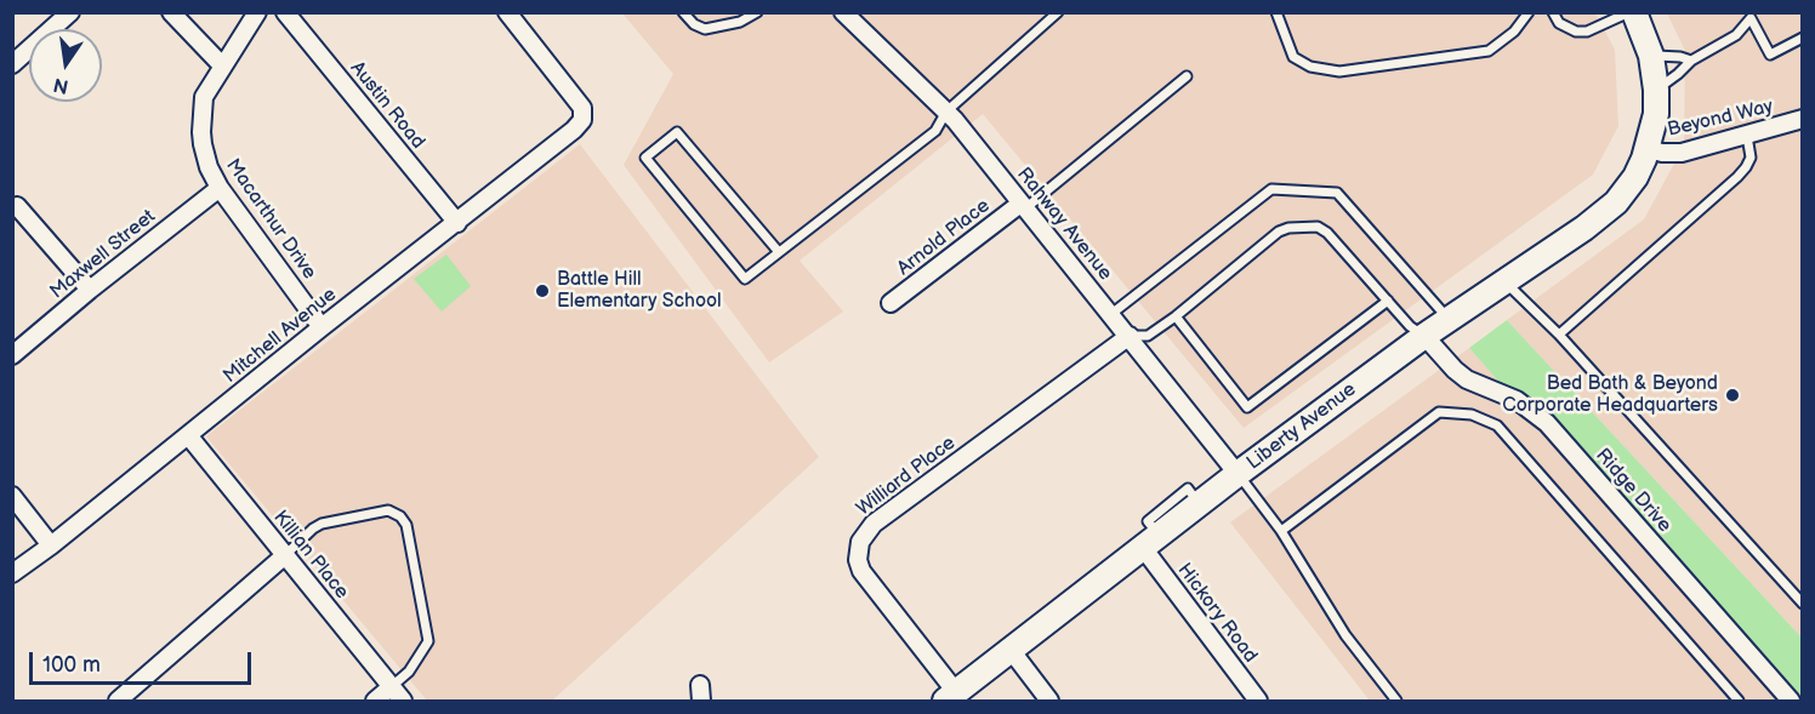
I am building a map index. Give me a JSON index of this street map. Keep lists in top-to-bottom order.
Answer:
{
  "streets": {
    "street": [
      "Austin Road",
      "Beyond Way",
      "Macarthur Drive",
      "Rahway Avenue",
      "Arnold Place",
      "Maxwell Street",
      "Mitchell Avenue",
      "Liberty Avenue",
      "Williard Place",
      "Ridge Drive",
      "Killian Place",
      "Hickory Road"
    ]
  },
  "crossings": [
    ["Austin Road", "Mitchell Avenue"],
    ["Beyond Way", "Liberty Avenue"],
    ["Macarthur Drive", "Maxwell Street"],
    ["Macarthur Drive", "Mitchell Avenue"],
    ["Rahway Avenue", "Arnold Place"],
    ["Rahway Avenue", "Liberty Avenue"],
    ["Rahway Avenue", "Williard Place"],
    ["Mitchell Avenue", "Killian Place"],
    ["Liberty Avenue", "Williard Place"],
    ["Liberty Avenue", "Ridge Drive"],
    ["Liberty Avenue", "Hickory Road"]
  ],
  "places": ["Battle Hill Elementary School", "Bed Bath & Beyond Corporate Headquarters"],
  "scale_bar": "100 m",
  "north": "bottom"
}
